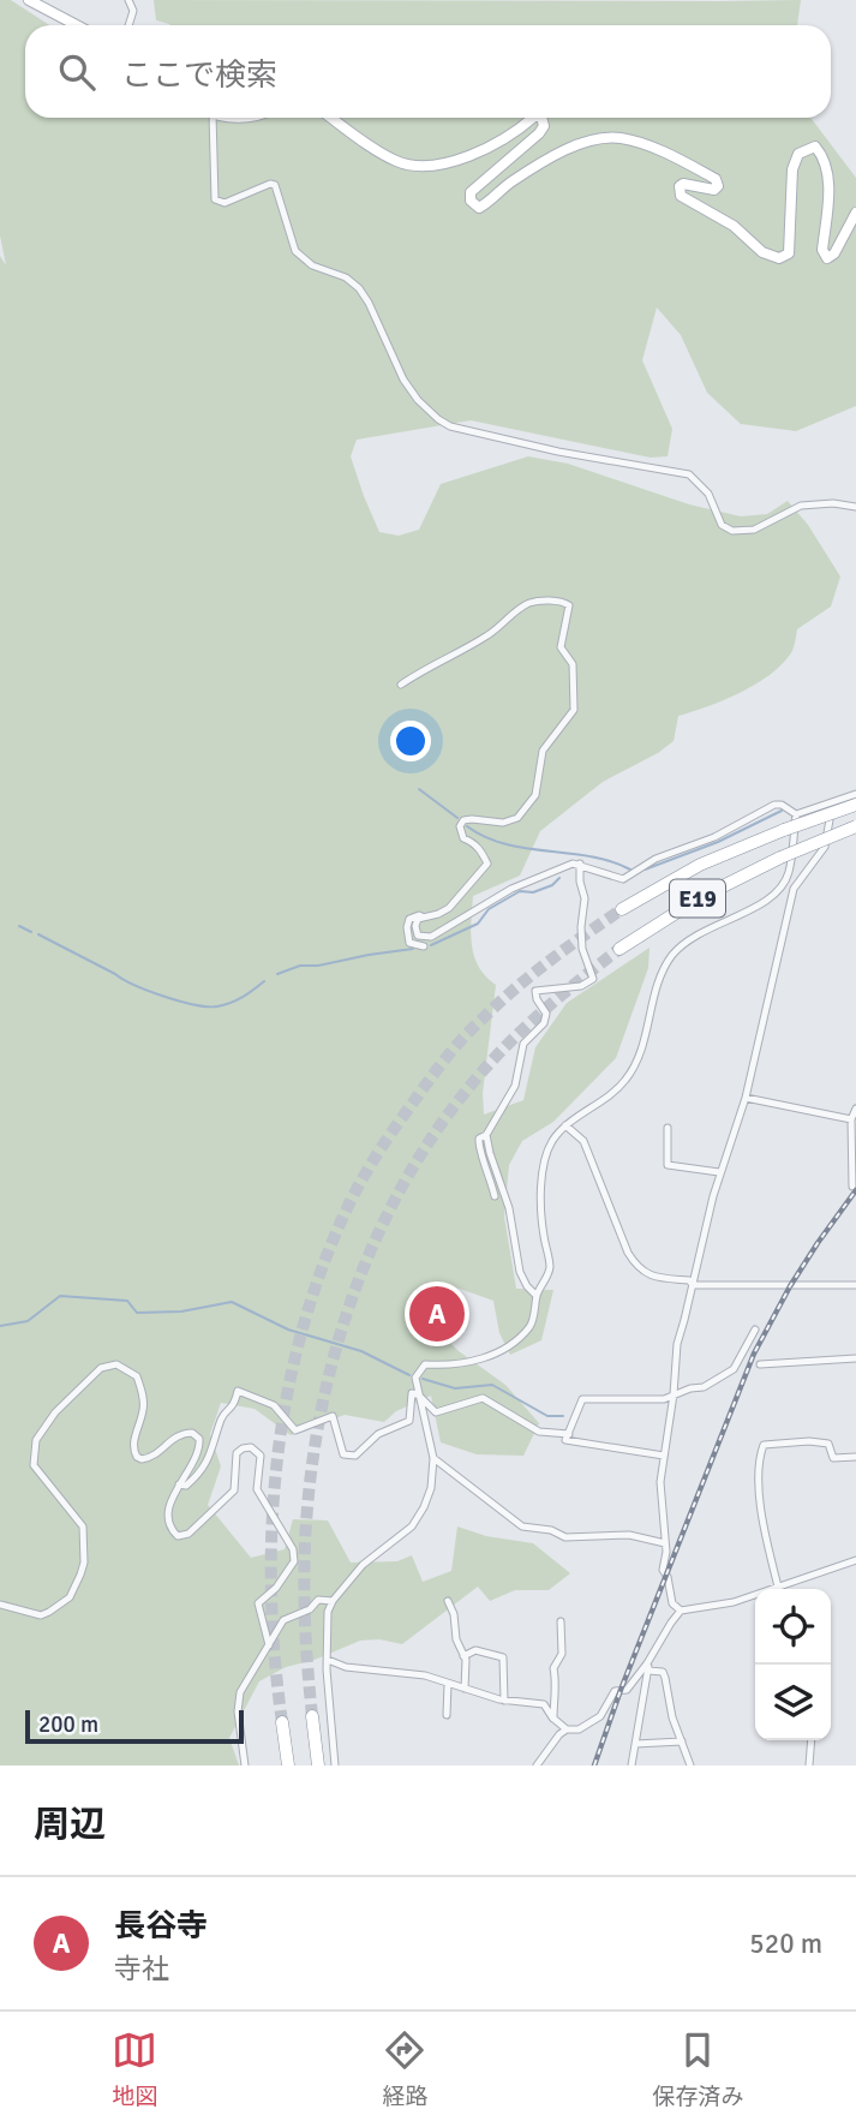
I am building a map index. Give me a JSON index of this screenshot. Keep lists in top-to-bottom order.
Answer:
{
  "streets": {
    "highway": ["E19"]
  },
  "scale_bar": "200 m",
  "page": {
    "search": "ここで検索",
    "pins": "A",
    "scale": "200 m",
    "heading": "周辺",
    "list": [
      {
        "mark": "A",
        "name": "長谷寺",
        "note": "寺社",
        "value": "520 m"
      }
    ],
    "nav": ["地図", "経路", "保存済み"]
  }
}
